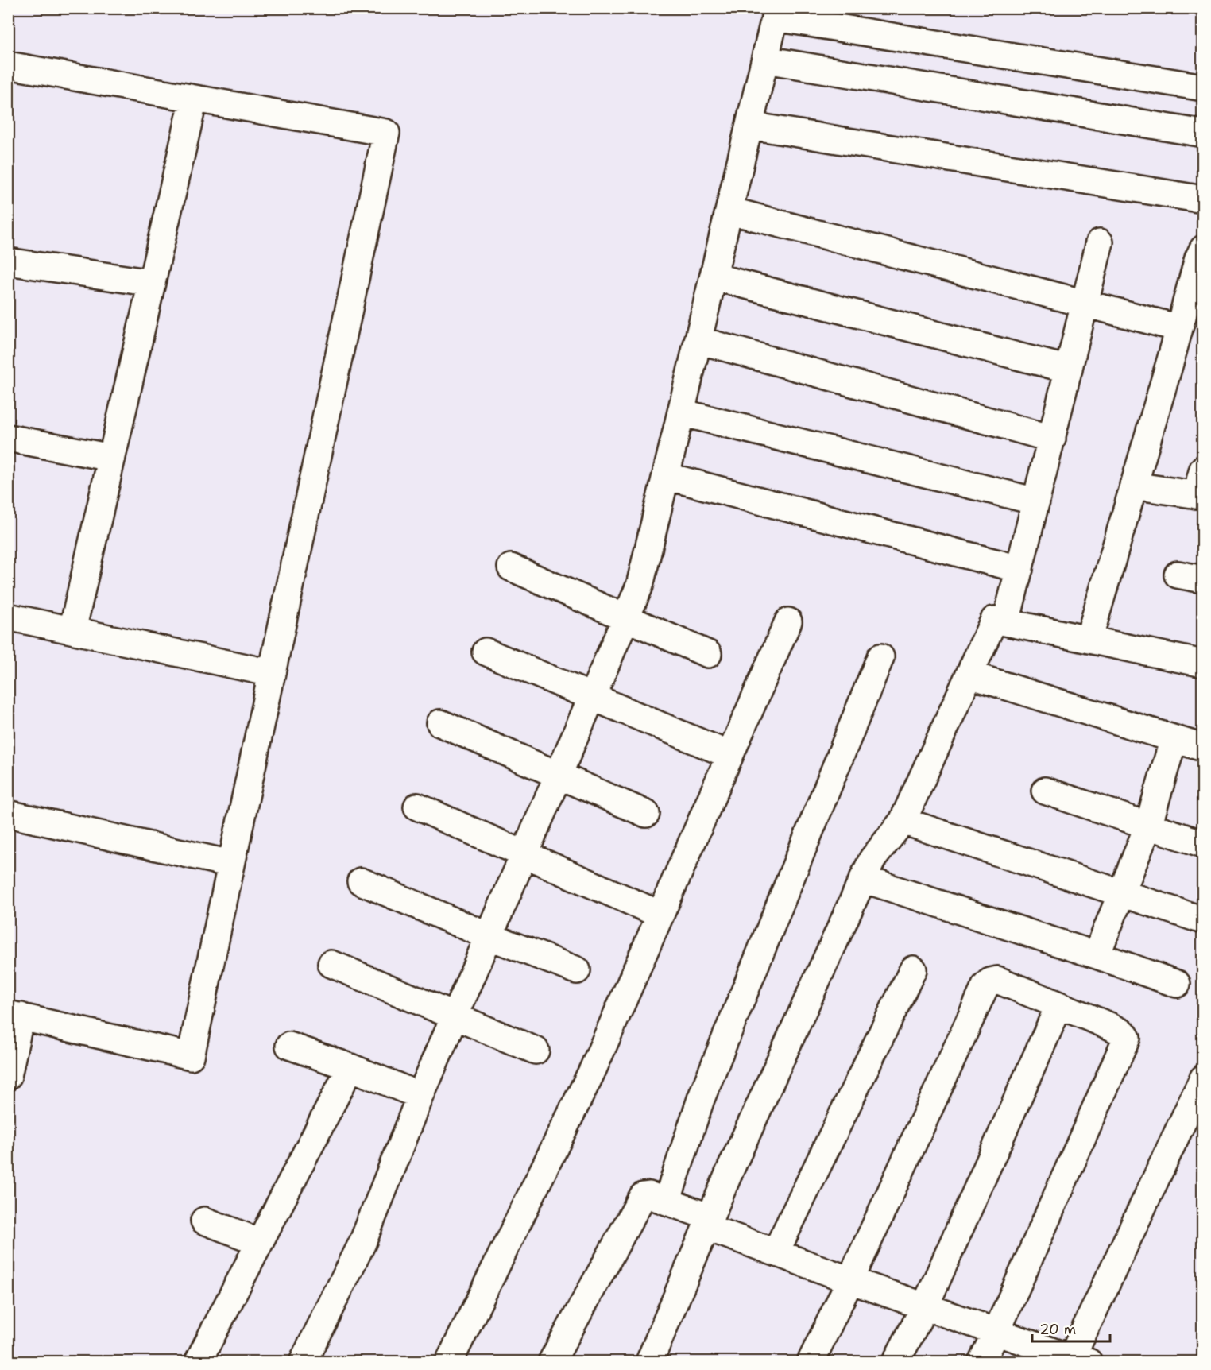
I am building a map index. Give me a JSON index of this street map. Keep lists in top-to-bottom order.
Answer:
{
  "scale_bar": "20 m"
}
